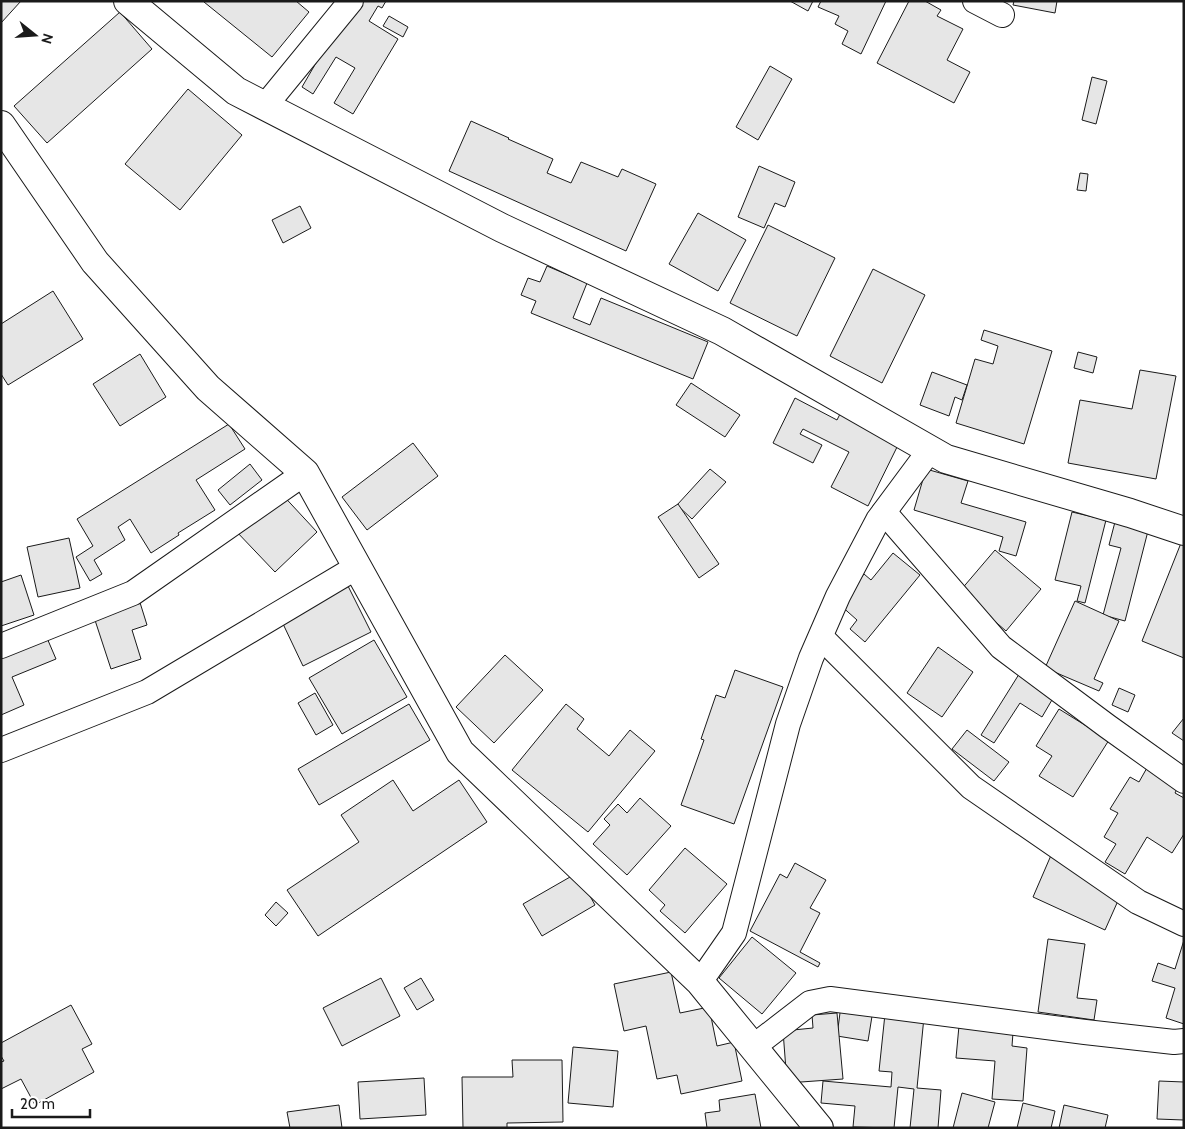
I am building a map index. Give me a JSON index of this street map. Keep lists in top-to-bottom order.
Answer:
{
  "scale_bar": "20 m",
  "north": "right"
}
